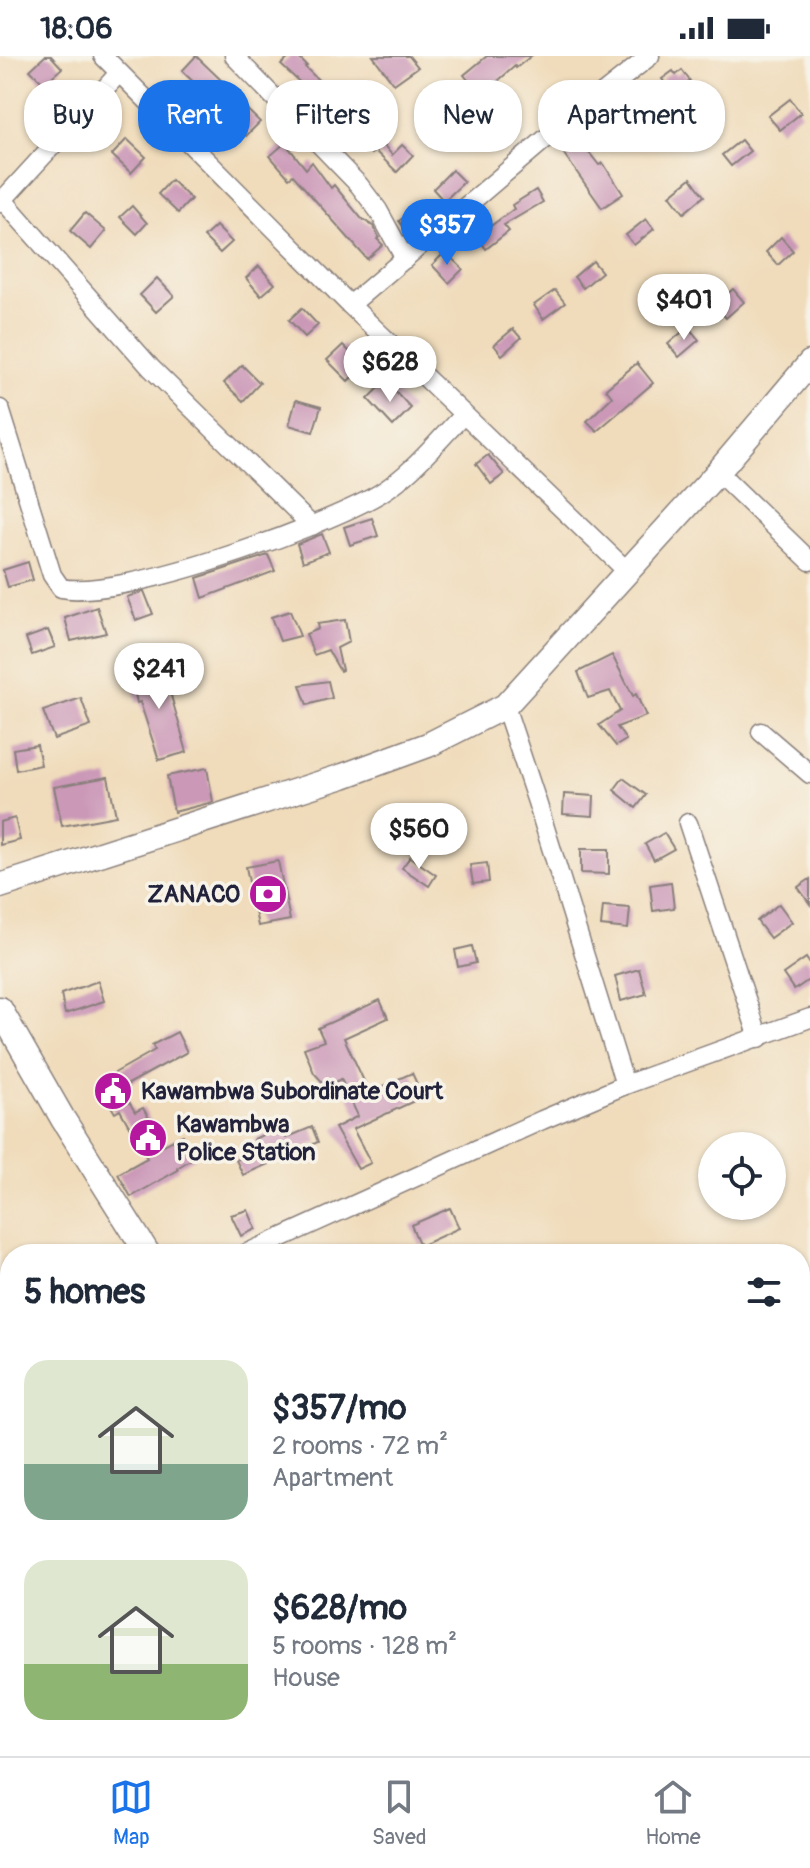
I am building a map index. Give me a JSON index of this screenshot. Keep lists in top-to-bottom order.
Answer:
{
  "places": {
    "bank": ["ZANACO"],
    "public building": ["Kawambwa Subordinate Court", "Kawambwa Police Station"]
  },
  "page": {
    "status": "18:06",
    "chip": [
      "Buy",
      "Rent",
      "Filters",
      "New",
      "Apartment"
    ],
    "price": [
      "$357",
      "$401",
      "$628",
      "$241",
      "$560"
    ],
    "heading": "5 homes",
    "list": [
      {
        "name": "$357/mo",
        "note": "2 rooms · 72 m² · Apartment"
      },
      {
        "name": "$628/mo",
        "note": "5 rooms · 128 m² · House"
      }
    ],
    "tabs": ["Map", "Saved", "Home"]
  }
}
